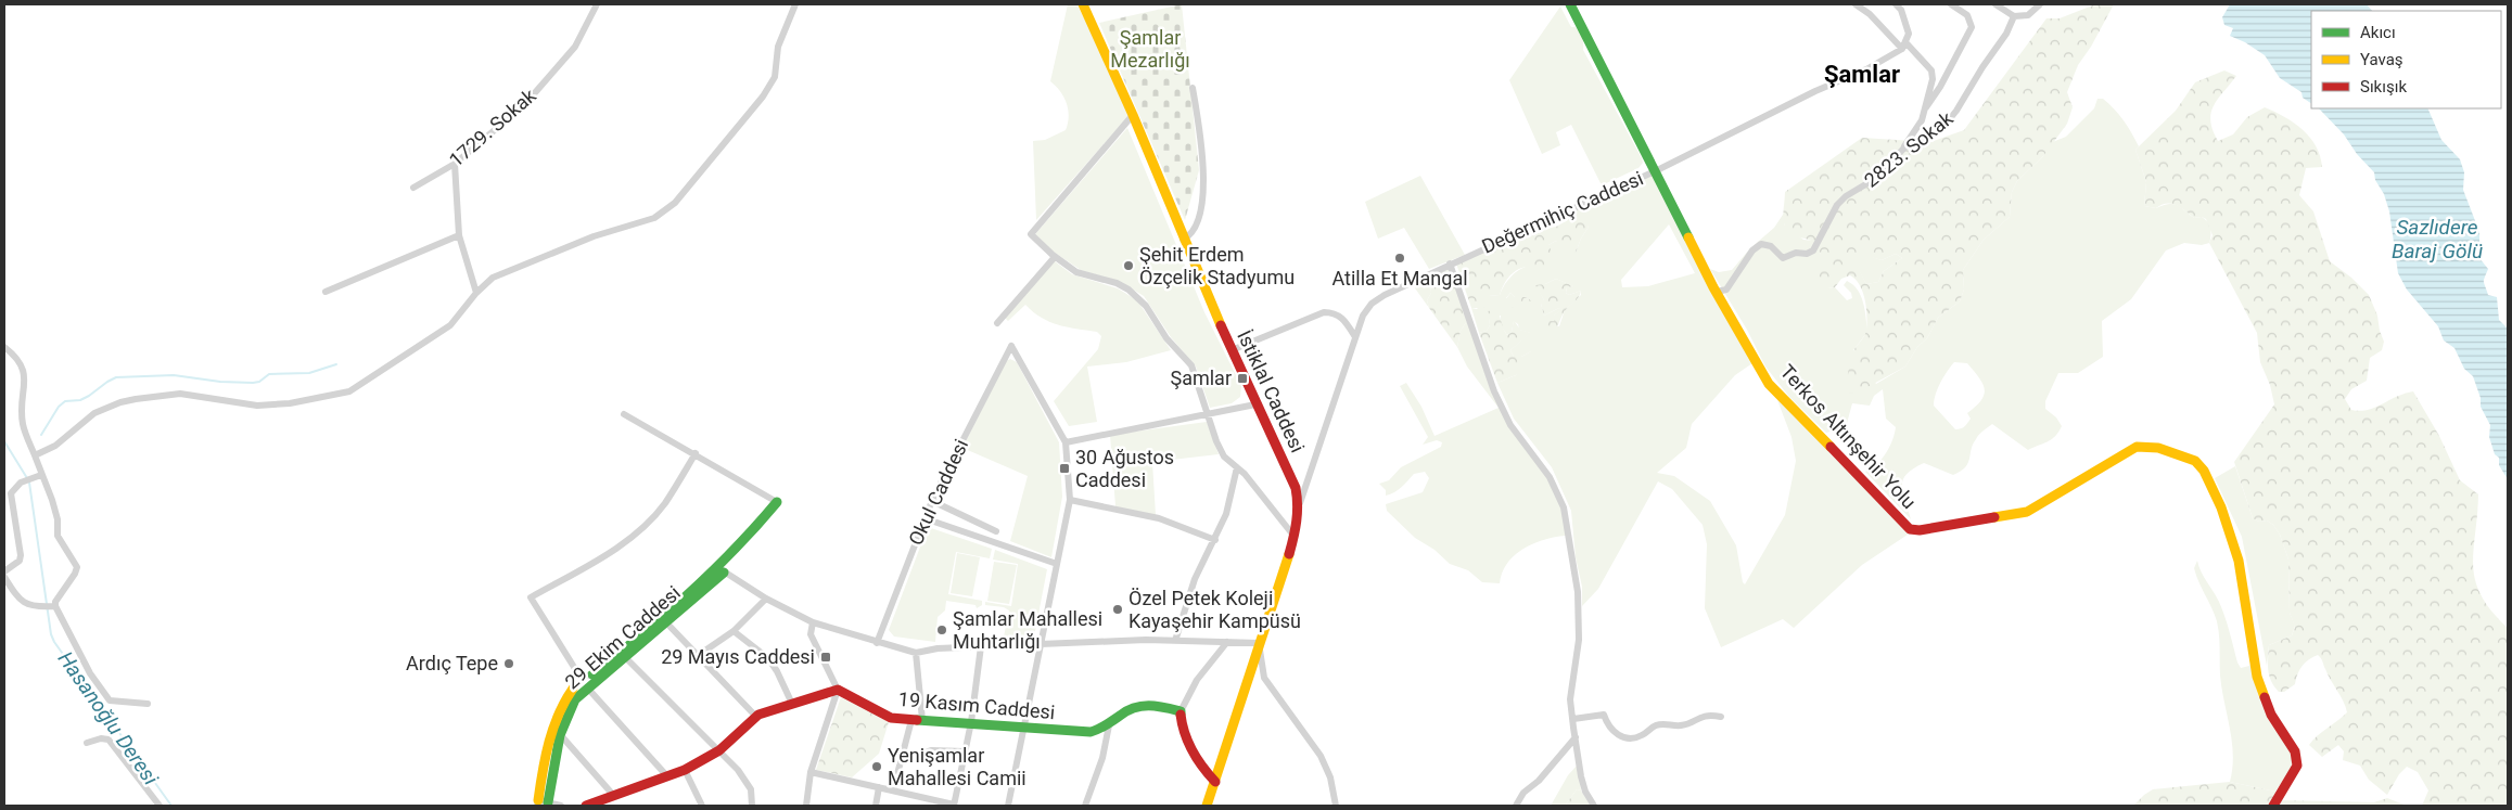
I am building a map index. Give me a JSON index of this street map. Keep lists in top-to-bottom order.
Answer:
{
  "streets": {
    "street": [
      "1729. Sokak",
      "2823. Sokak",
      "Değermihiç Caddesi",
      "İstiklal Caddesi",
      "Terkos Altınşehir Yolu",
      "Okul Caddesi",
      "29 Ekim Caddesi",
      "19 Kasım Caddesi"
    ]
  },
  "crossings": [
    ["2823. Sokak", "Terkos Altınşehir Yolu"],
    ["Değermihiç Caddesi", "İstiklal Caddesi"],
    ["Değermihiç Caddesi", "Terkos Altınşehir Yolu"]
  ],
  "districts": ["Şamlar"],
  "water": ["Sazlıdere Baraj Gölü", "Hasanoğlu Deresi"],
  "parks": ["Şamlar Mezarlığı"],
  "places": {
    "other": [
      "Atilla Et Mangal",
      "Şehit Erdem Özçelik Stadyumu",
      "Özel Petek Koleji Kayaşehir Kampüsü",
      "Şamlar Mahallesi Muhtarlığı",
      "Ardıç Tepe",
      "Yenişamlar Mahallesi Camii"
    ],
    "transit": ["Şamlar", "30 Ağustos Caddesi", "29 Mayıs Caddesi"]
  },
  "legend": ["Akıcı", "Yavaş", "Sıkışık"]
}
